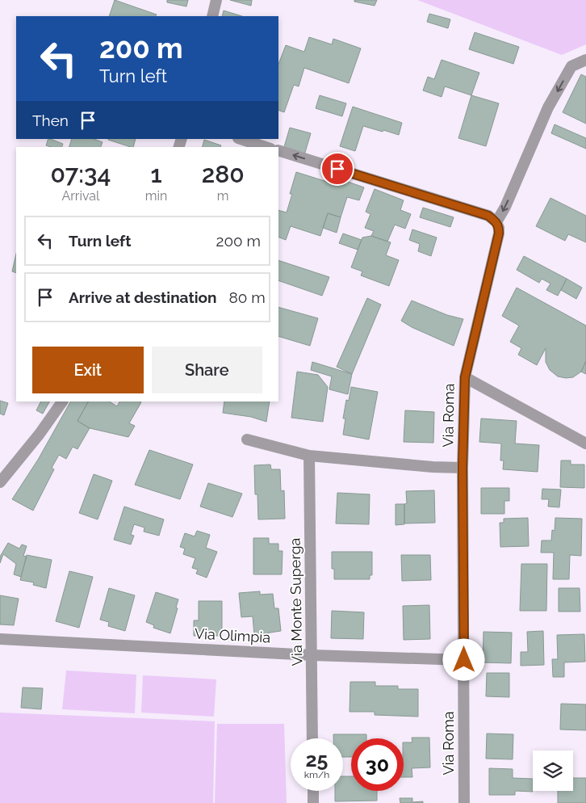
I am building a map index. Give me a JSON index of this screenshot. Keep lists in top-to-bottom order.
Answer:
{
  "streets": {
    "street": ["Via Roma", "Via Monte Superga", "Via Olimpia"]
  },
  "crossings": [
    ["Via Roma", "Via Olimpia"],
    ["Via Monte Superga", "Via Olimpia"]
  ],
  "page": {
    "turn": ["200 m", "Turn left"],
    "then": "Then",
    "eta": [
      "07:34",
      "Arrival",
      "1",
      "min",
      "280",
      "m"
    ],
    "list": [
      {
        "name": "Turn left",
        "value": "200 m"
      },
      {
        "name": "Arrive at destination",
        "value": "80 m"
      }
    ],
    "buttons": ["Exit", "Share"],
    "speed": "25 km/h",
    "limit": "30"
  }
}
